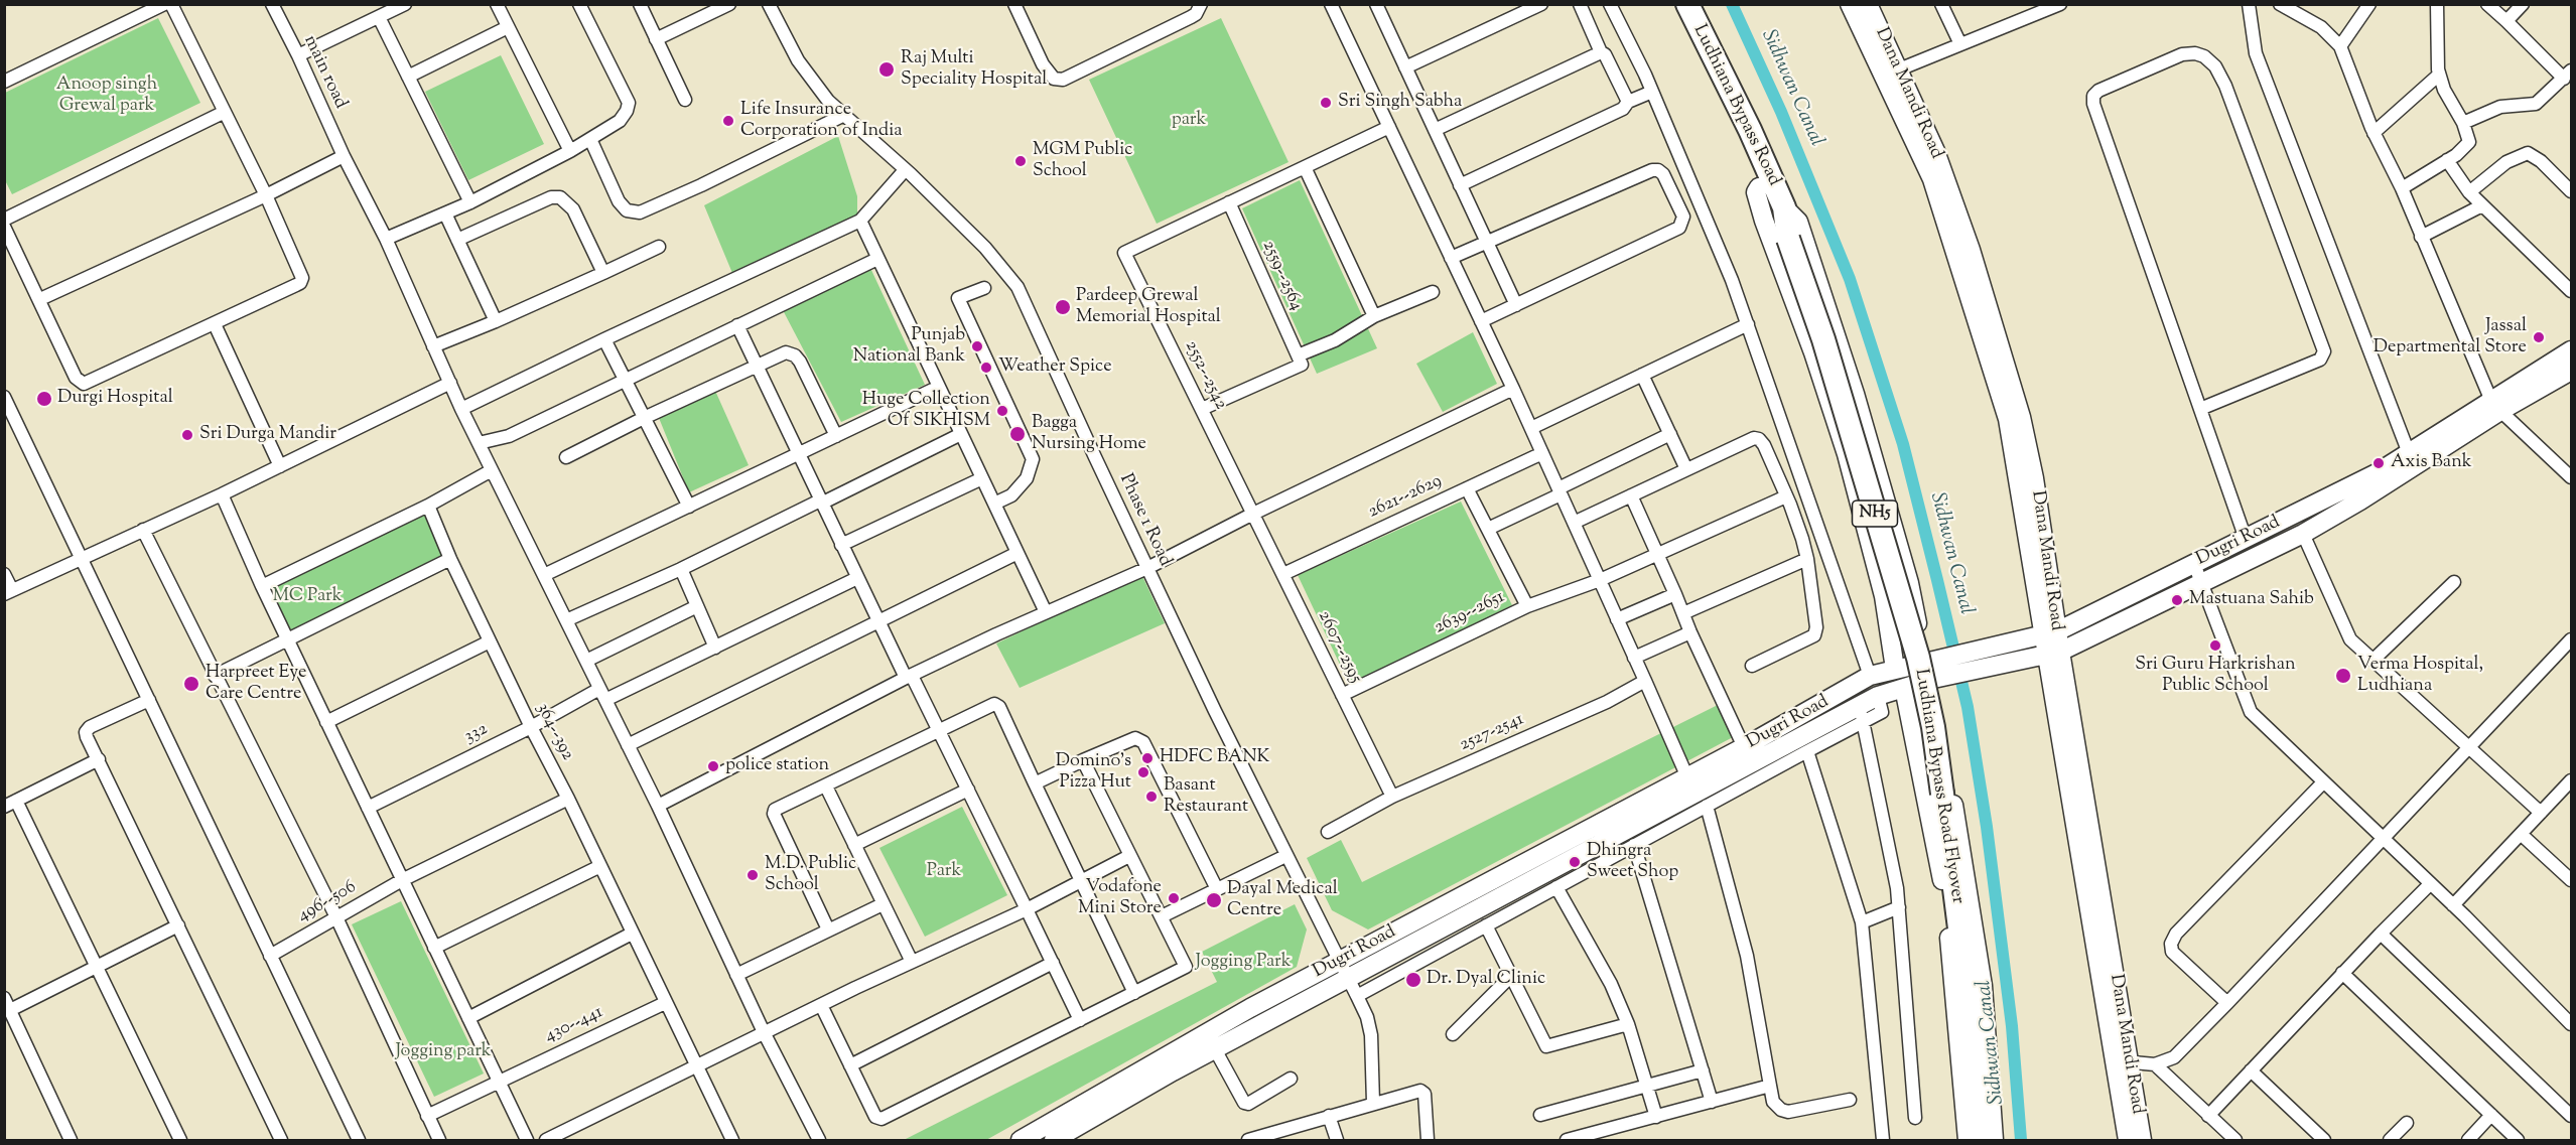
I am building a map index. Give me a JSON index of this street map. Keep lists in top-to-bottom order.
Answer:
{
  "streets": {
    "highway": ["Ludhiana Bypass Road", "NH5", "Ludhiana Bypass Road Flyover"],
    "street": [
      "main road",
      "Dana Mandi Road",
      "2559--2564",
      "2552--2542",
      "2621--2629",
      "Phase 1 Road",
      "Dugri Road",
      "2639--2651",
      "2607--2595",
      "364--392",
      "2527-2541",
      "332",
      "496--506",
      "430--441"
    ]
  },
  "crossings": [
    ["main road", "332"],
    ["Dana Mandi Road", "Dugri Road"],
    ["Ludhiana Bypass Road", "Ludhiana Bypass Road Flyover"],
    ["2559--2564", "2552--2542"],
    ["2552--2542", "2607--2595"],
    ["2621--2629", "2639--2651"],
    ["2621--2629", "2607--2595"],
    ["Phase 1 Road", "Dugri Road"],
    ["2639--2651", "2607--2595"],
    ["2607--2595", "2527-2541"],
    ["364--392", "332"],
    ["364--392", "496--506"],
    ["364--392", "430--441"]
  ],
  "water": ["Sidhwan Canal"],
  "parks": [
    "Anoop singh Grewal park",
    "park",
    "MC Park",
    "Park",
    "Jogging Park",
    "Jogging park"
  ],
  "places": [
    "Raj Multi Speciality Hospital",
    "Sri Singh Sabha",
    "Life Insurance Corporation of India",
    "MGM Public School",
    "Pardeep Grewal Memorial Hospital",
    "Jassal Departmental Store",
    "Punjab National Bank",
    "Weather Spice",
    "Durgi Hospital",
    "Huge Collection Of SIKHISM",
    "Bagga Nursing Home",
    "Sri Durga Mandir",
    "Axis Bank",
    "Mastuana Sahib",
    "Sri Guru Harkrishan Public School",
    "Verma Hospital, Ludhiana",
    "Harpreet Eye Care Centre",
    "HDFC BANK",
    "police station",
    "Domino's Pizza Hut",
    "Basant Restaurant",
    "Dhingra Sweet Shop",
    "M.D. Public School",
    "Vodafone Mini Store",
    "Dayal Medical Centre",
    "Dr. Dyal Clinic"
  ]
}
